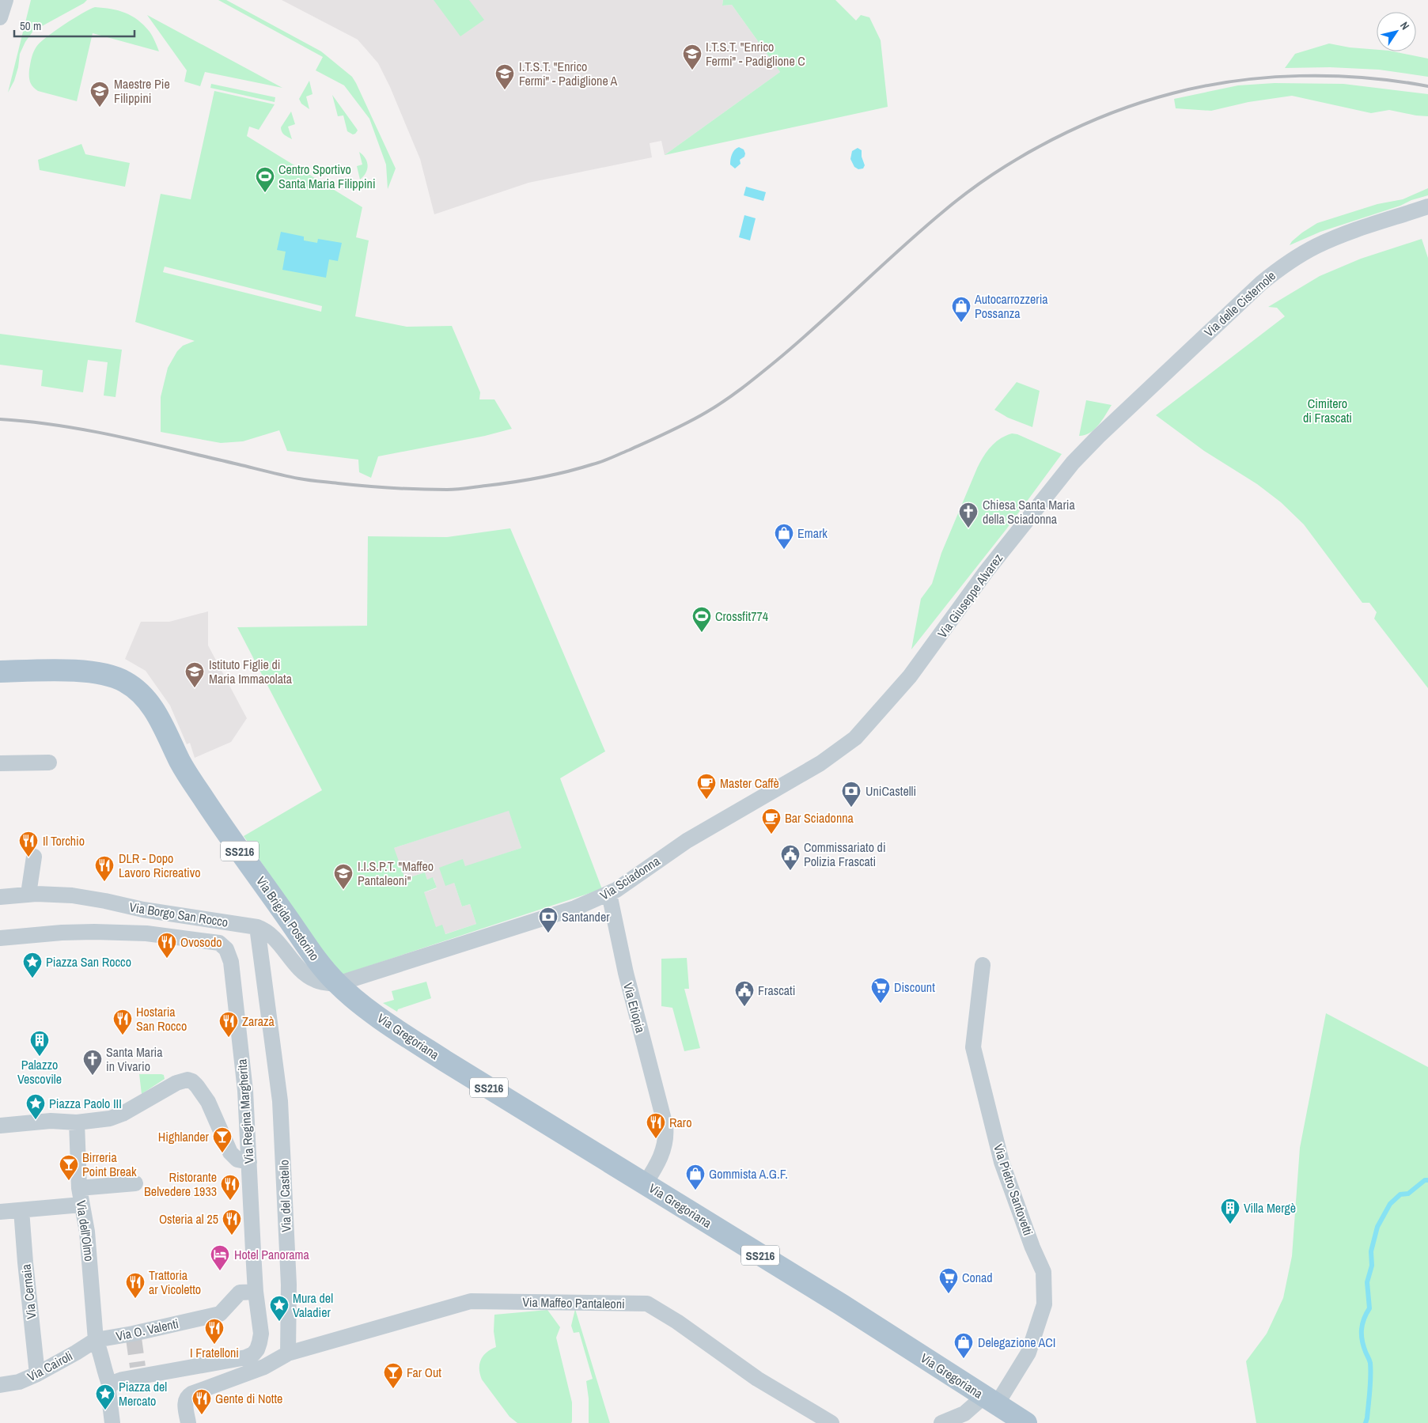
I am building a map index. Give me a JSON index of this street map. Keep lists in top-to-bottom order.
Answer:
{
  "streets": {
    "main road": ["SS216", "Via Brigida Postorino", "Via Gregoriana"],
    "street": [
      "Via delle Cisternole",
      "Via Giuseppe Alvarez",
      "Via Sciadonna",
      "Via Borgo San Rocco",
      "Via Etiopia",
      "Via Regina Margherita",
      "Via Pietro Santovetti",
      "Via del Castello",
      "Via dell'Olmo",
      "Via Cernaia",
      "Via Maffeo Pantaleoni",
      "Via O. Valenti",
      "Via Cairoli"
    ]
  },
  "crossings": [
    ["Via delle Cisternole", "Via Giuseppe Alvarez"],
    ["Via Giuseppe Alvarez", "Via Sciadonna"],
    ["Via Sciadonna", "Via Borgo San Rocco"],
    ["Via Sciadonna", "Via Brigida Postorino"],
    ["Via Sciadonna", "Via Etiopia"],
    ["Via Sciadonna", "Via Gregoriana"],
    ["Via Borgo San Rocco", "Via Brigida Postorino"],
    ["Via Borgo San Rocco", "Via Gregoriana"],
    ["Via Borgo San Rocco", "Via del Castello"],
    ["Via Brigida Postorino", "Via Gregoriana"],
    ["Via Etiopia", "Via Gregoriana"],
    ["Via Gregoriana", "Via Pietro Santovetti"],
    ["Via Regina Margherita", "Via dell'Olmo"],
    ["Via Regina Margherita", "Via O. Valenti"],
    ["Via del Castello", "Via Maffeo Pantaleoni"],
    ["Via dell'Olmo", "Via O. Valenti"],
    ["Via dell'Olmo", "Via Cairoli"],
    ["Via Cernaia", "Via Cairoli"],
    ["Via O. Valenti", "Via Cairoli"]
  ],
  "parks": ["Cimitero di Frascati"],
  "places": {
    "school or university": [
      "I.T.S.T. \"Enrico Fermi\" - Padiglione C",
      "I.T.S.T. \"Enrico Fermi\" - Padiglione A",
      "Maestre Pie Filippini",
      "Istituto Figlie di Maria Immacolata",
      "I.I.S.P.T. \"Maffeo Pantaleoni\""
    ],
    "sports": ["Centro Sportivo Santa Maria Filippini", "Crossfit774"],
    "shop": [
      "Autocarrozzeria Possanza",
      "Emark",
      "Gommista A.G.F.",
      "Delegazione ACI"
    ],
    "church": ["Chiesa Santa Maria della Sciadonna", "Santa Maria in Vivario"],
    "cafe": ["Master Caffè", "Bar Sciadonna"],
    "bank": ["UniCastelli", "Santander"],
    "restaurant": [
      "Il Torchio",
      "DLR - Dopo Lavoro Ricreativo",
      "Ovosodo",
      "Hostaria San Rocco",
      "Zarazà",
      "Raro",
      "Ristorante Belvedere 1933",
      "Osteria al 25",
      "Trattoria ar Vicoletto",
      "I Fratelloni",
      "Gente di Notte"
    ],
    "public building": ["Commissariato di Polizia Frascati", "Frascati"],
    "place": [
      "Piazza San Rocco",
      "Piazza Paolo III",
      "Mura del Valadier",
      "Piazza del Mercato"
    ],
    "supermarket": ["Discount", "Conad"],
    "building": ["Palazzo Vescovile", "Villa Mergè"],
    "bar": ["Highlander", "Birreria Point Break", "Far Out"],
    "hotel": ["Hotel Panorama"]
  },
  "scale_bar": "50 m",
  "north": "top right"
}
